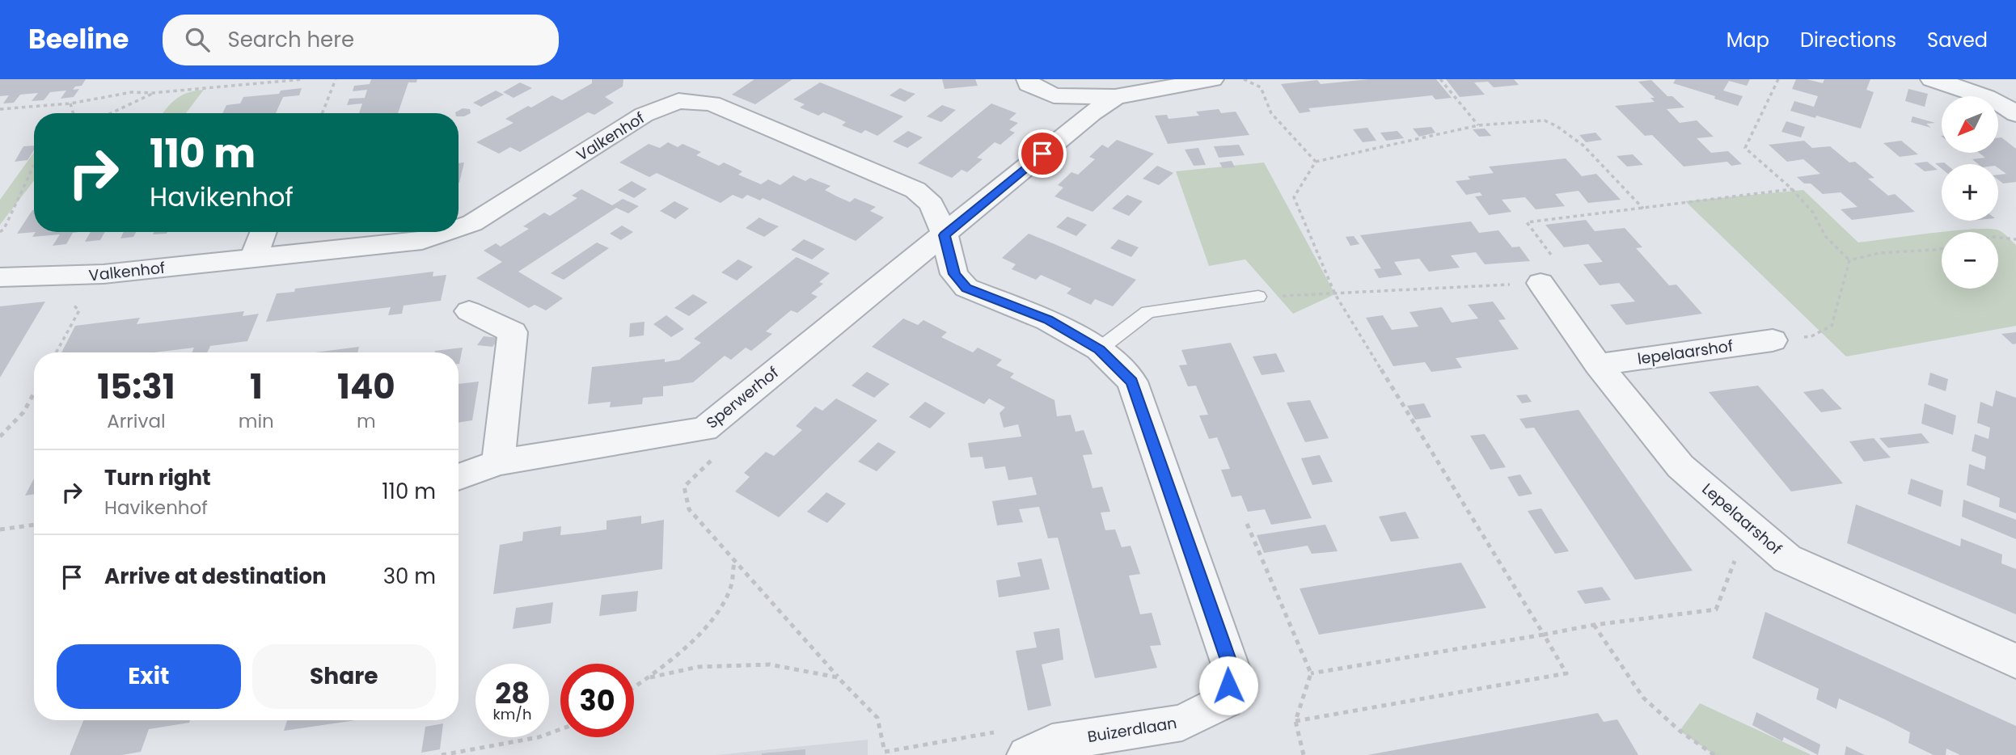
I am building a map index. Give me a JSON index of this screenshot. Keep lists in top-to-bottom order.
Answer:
{
  "streets": {
    "street": [
      "Valkenhof",
      "lepelaarshof",
      "Sperwerhof",
      "Lepelaarshof",
      "Buizerdlaan"
    ]
  },
  "crossings": [
    ["Valkenhof", "Sperwerhof"],
    ["Valkenhof", "Buizerdlaan"],
    ["lepelaarshof", "Lepelaarshof"],
    ["Sperwerhof", "Buizerdlaan"]
  ],
  "north": "bottom left",
  "page": {
    "header": "Beeline",
    "search": "Search here",
    "nav": ["Map", "Directions", "Saved"],
    "map_buttons": ["+", "−"],
    "turn": ["110 m", "Havikenhof"],
    "eta": [
      "15:31",
      "Arrival",
      "1",
      "min",
      "140",
      "m"
    ],
    "list": [
      {
        "name": "Turn right",
        "note": "Havikenhof",
        "value": "110 m"
      },
      {
        "name": "Arrive at destination",
        "value": "30 m"
      }
    ],
    "buttons": ["Exit", "Share"],
    "speed": "28 km/h",
    "limit": "30"
  }
}
